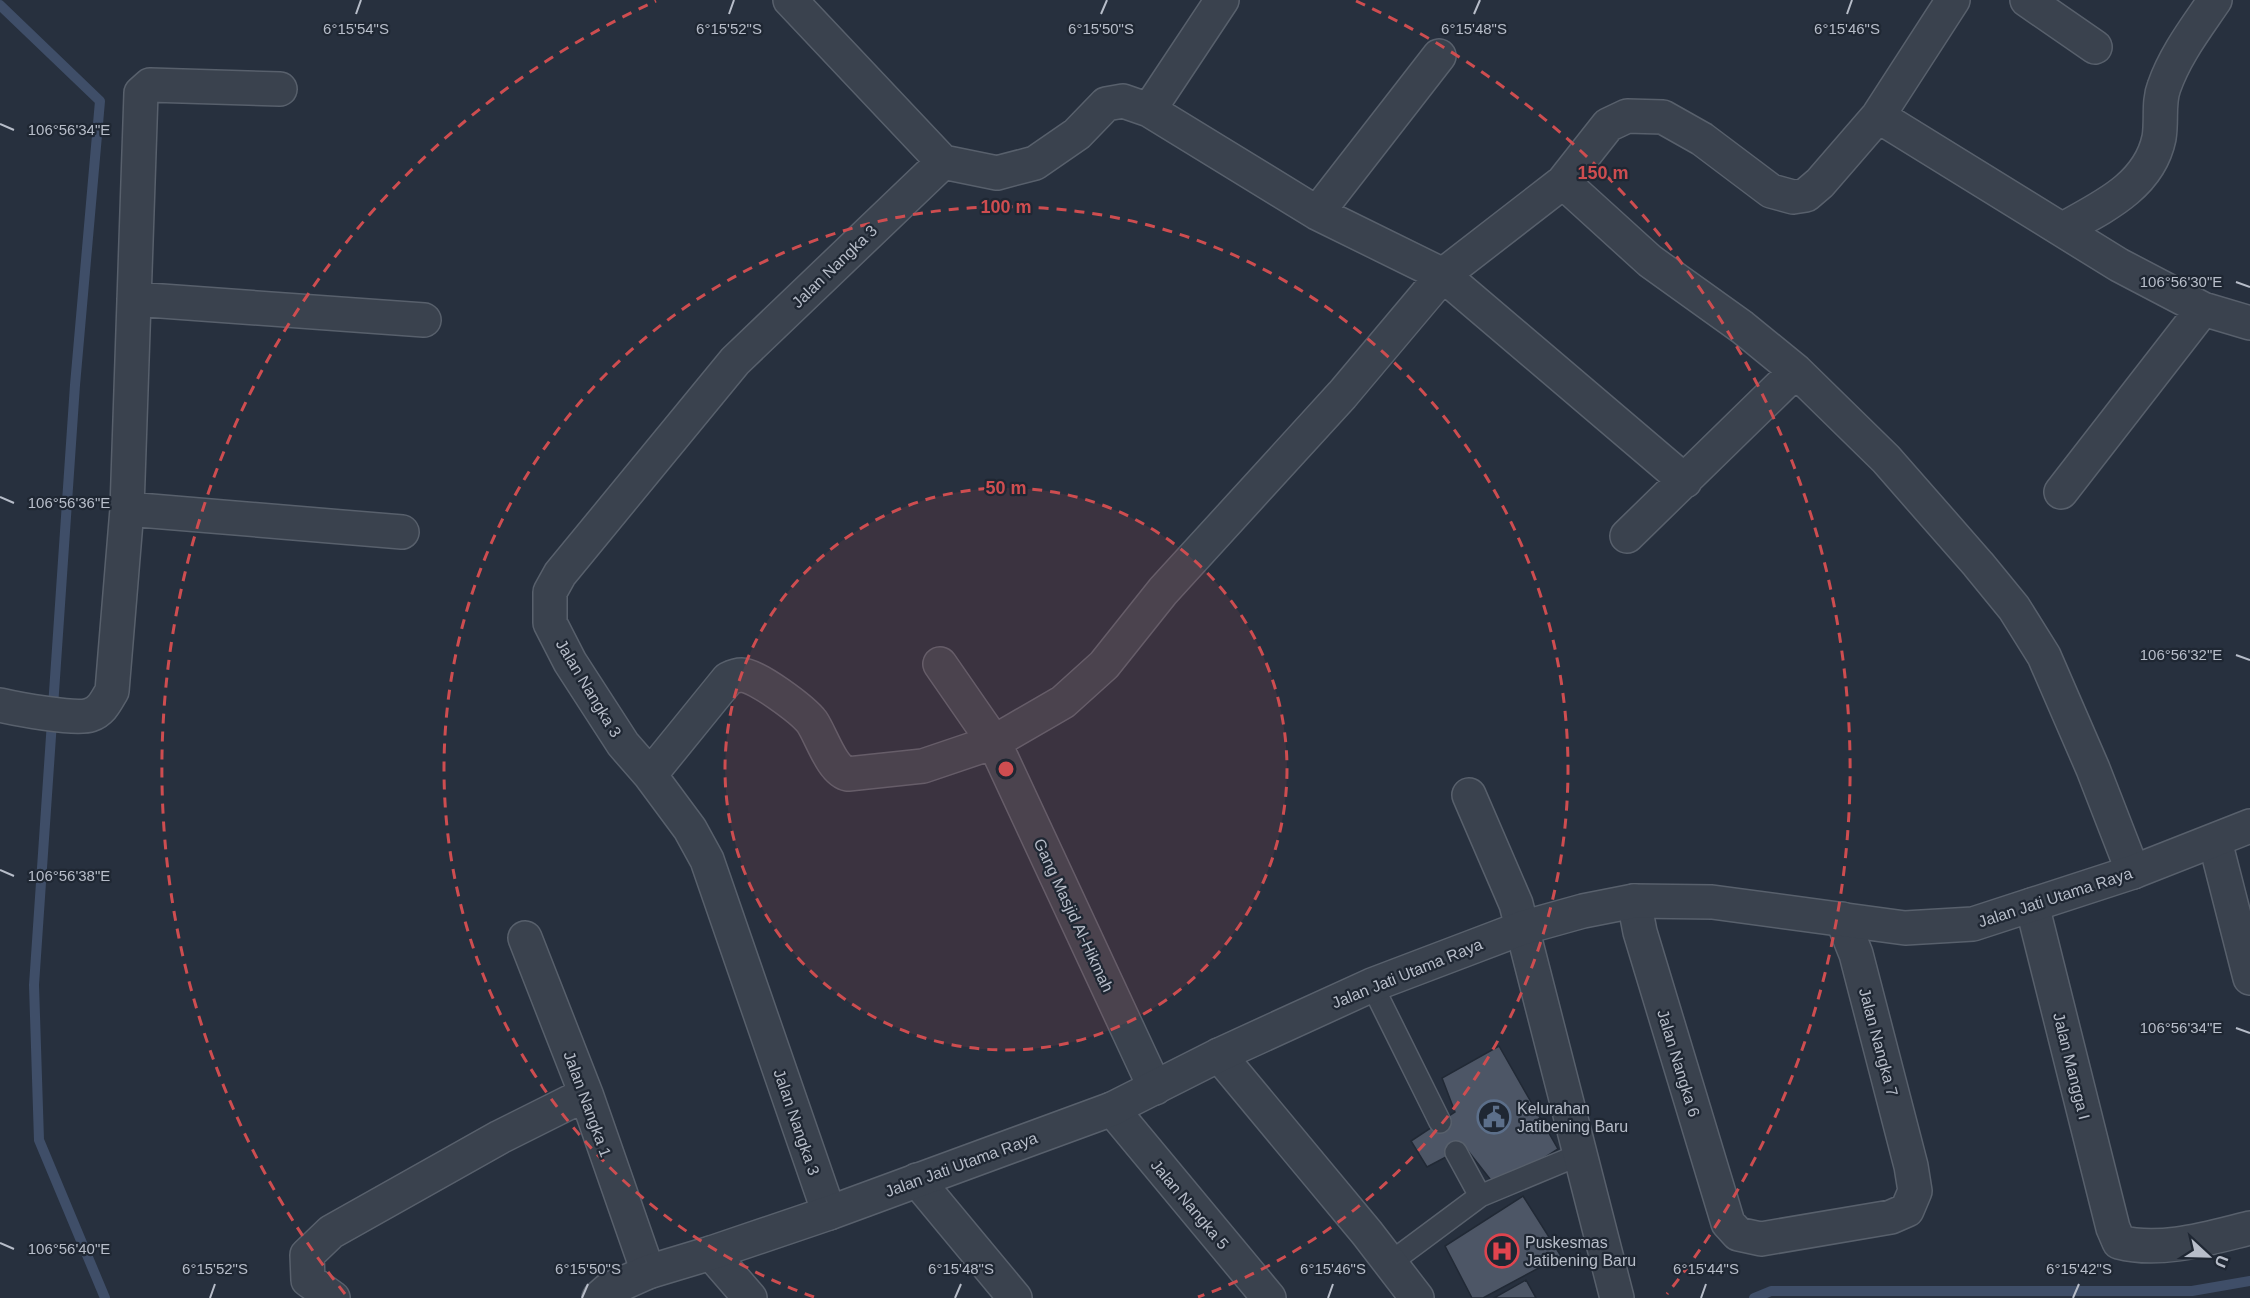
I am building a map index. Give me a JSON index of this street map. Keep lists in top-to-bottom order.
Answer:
{
  "streets": {
    "street": [
      "Jalan Nangka 3",
      "Jalan Jati Utama Raya",
      "Gang Masjid Al-Hikmah",
      "Jalan Nangka 7",
      "Jalan Nangka 6",
      "Jalan Mangga I",
      "Jalan Nangka 1",
      "Jalan Nangka 5"
    ]
  },
  "crossings": [
    ["Jalan Nangka 3", "Jalan Jati Utama Raya"],
    ["Jalan Jati Utama Raya", "Gang Masjid Al-Hikmah"],
    ["Jalan Jati Utama Raya", "Jalan Nangka 7"],
    ["Jalan Jati Utama Raya", "Jalan Nangka 6"],
    ["Jalan Jati Utama Raya", "Jalan Mangga I"],
    ["Jalan Jati Utama Raya", "Jalan Nangka 1"],
    ["Jalan Jati Utama Raya", "Jalan Nangka 5"],
    ["Jalan Nangka 7", "Jalan Nangka 6"]
  ],
  "places": {
    "public building": ["Kelurahan Jatibening Baru"],
    "hospital": ["Puskesmas Jatibening Baru"]
  },
  "north": "right",
  "coordinates": [
    "6°15'54\"S",
    "6°15'52\"S",
    "6°15'50\"S",
    "6°15'48\"S",
    "6°15'46\"S",
    "106°56'34\"E",
    "106°56'30\"E",
    "106°56'36\"E",
    "106°56'32\"E",
    "106°56'38\"E",
    "106°56'40\"E",
    "6°15'44\"S",
    "6°15'42\"S"
  ],
  "rings": ["150 m", "100 m", "50 m"]
}
